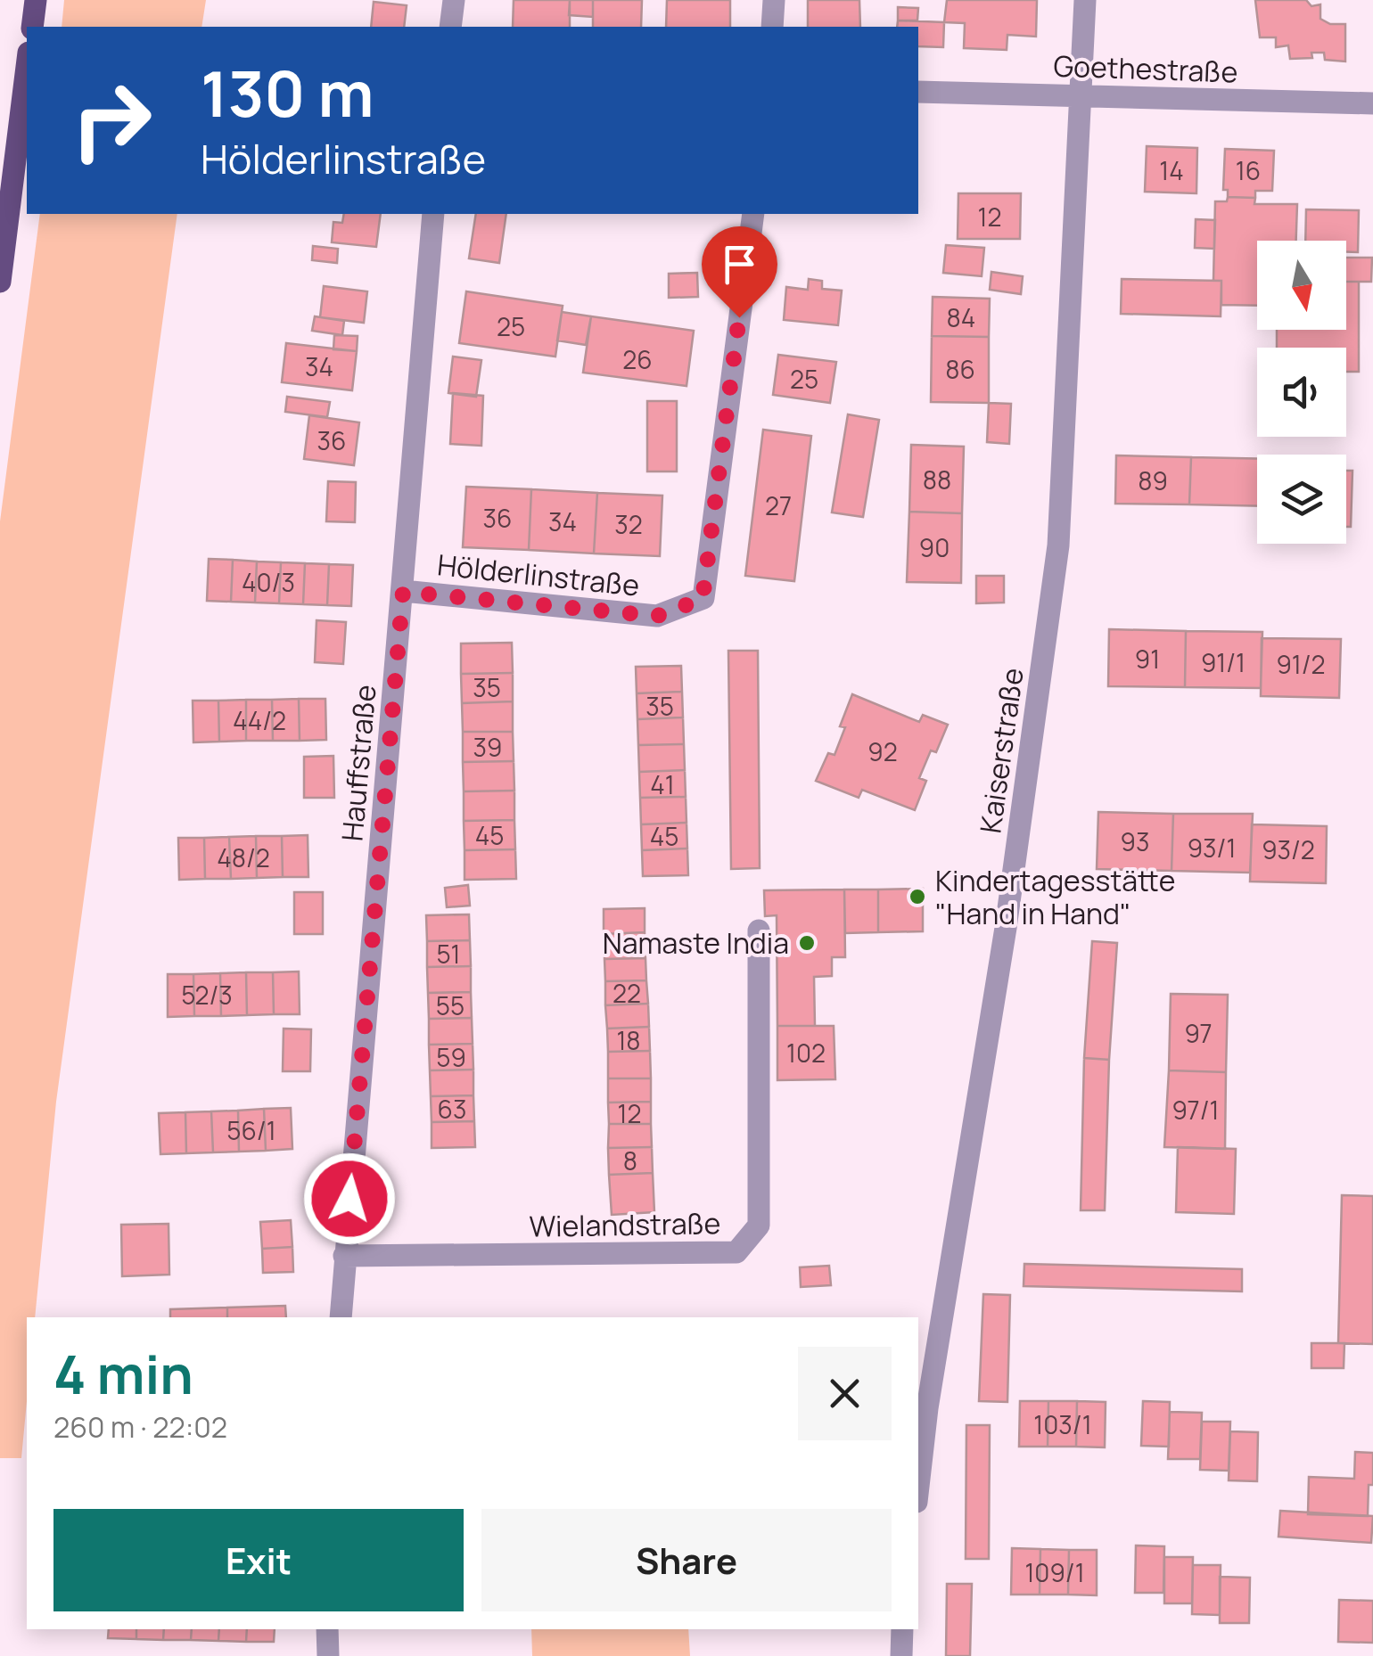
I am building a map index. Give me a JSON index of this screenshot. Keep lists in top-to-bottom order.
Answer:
{
  "streets": {
    "street": [
      "Goethestraße",
      "Hölderlinstraße",
      "Kaiserstraße",
      "Hauffstraße",
      "Wielandstraße"
    ]
  },
  "crossings": [
    ["Goethestraße", "Kaiserstraße"],
    ["Hölderlinstraße", "Hauffstraße"],
    ["Hauffstraße", "Wielandstraße"]
  ],
  "places": ["Kindertagesstätte \"Hand in Hand\"", "Namaste India"],
  "house_numbers": [
    "14",
    "16",
    "12",
    "84",
    "25",
    "26",
    "34",
    "86",
    "25",
    "36",
    "88",
    "89",
    "27",
    "36",
    "34",
    "32",
    "90",
    "40/3",
    "91",
    "91/1",
    "91/2",
    "35",
    "35",
    "44/2",
    "39",
    "92",
    "41",
    "45",
    "45",
    "93",
    "93/1",
    "93/2",
    "48/2",
    "51",
    "22",
    "52/3",
    "55",
    "97",
    "18",
    "102",
    "59",
    "63",
    "97/1",
    "12",
    "56/1",
    "8",
    "103/1",
    "109/1"
  ],
  "north": "bottom",
  "page": {
    "turn": ["130 m", "Hölderlinstraße"],
    "heading": ["4 min", "260 m · 22:02"],
    "buttons": ["Exit", "Share"]
  }
}
